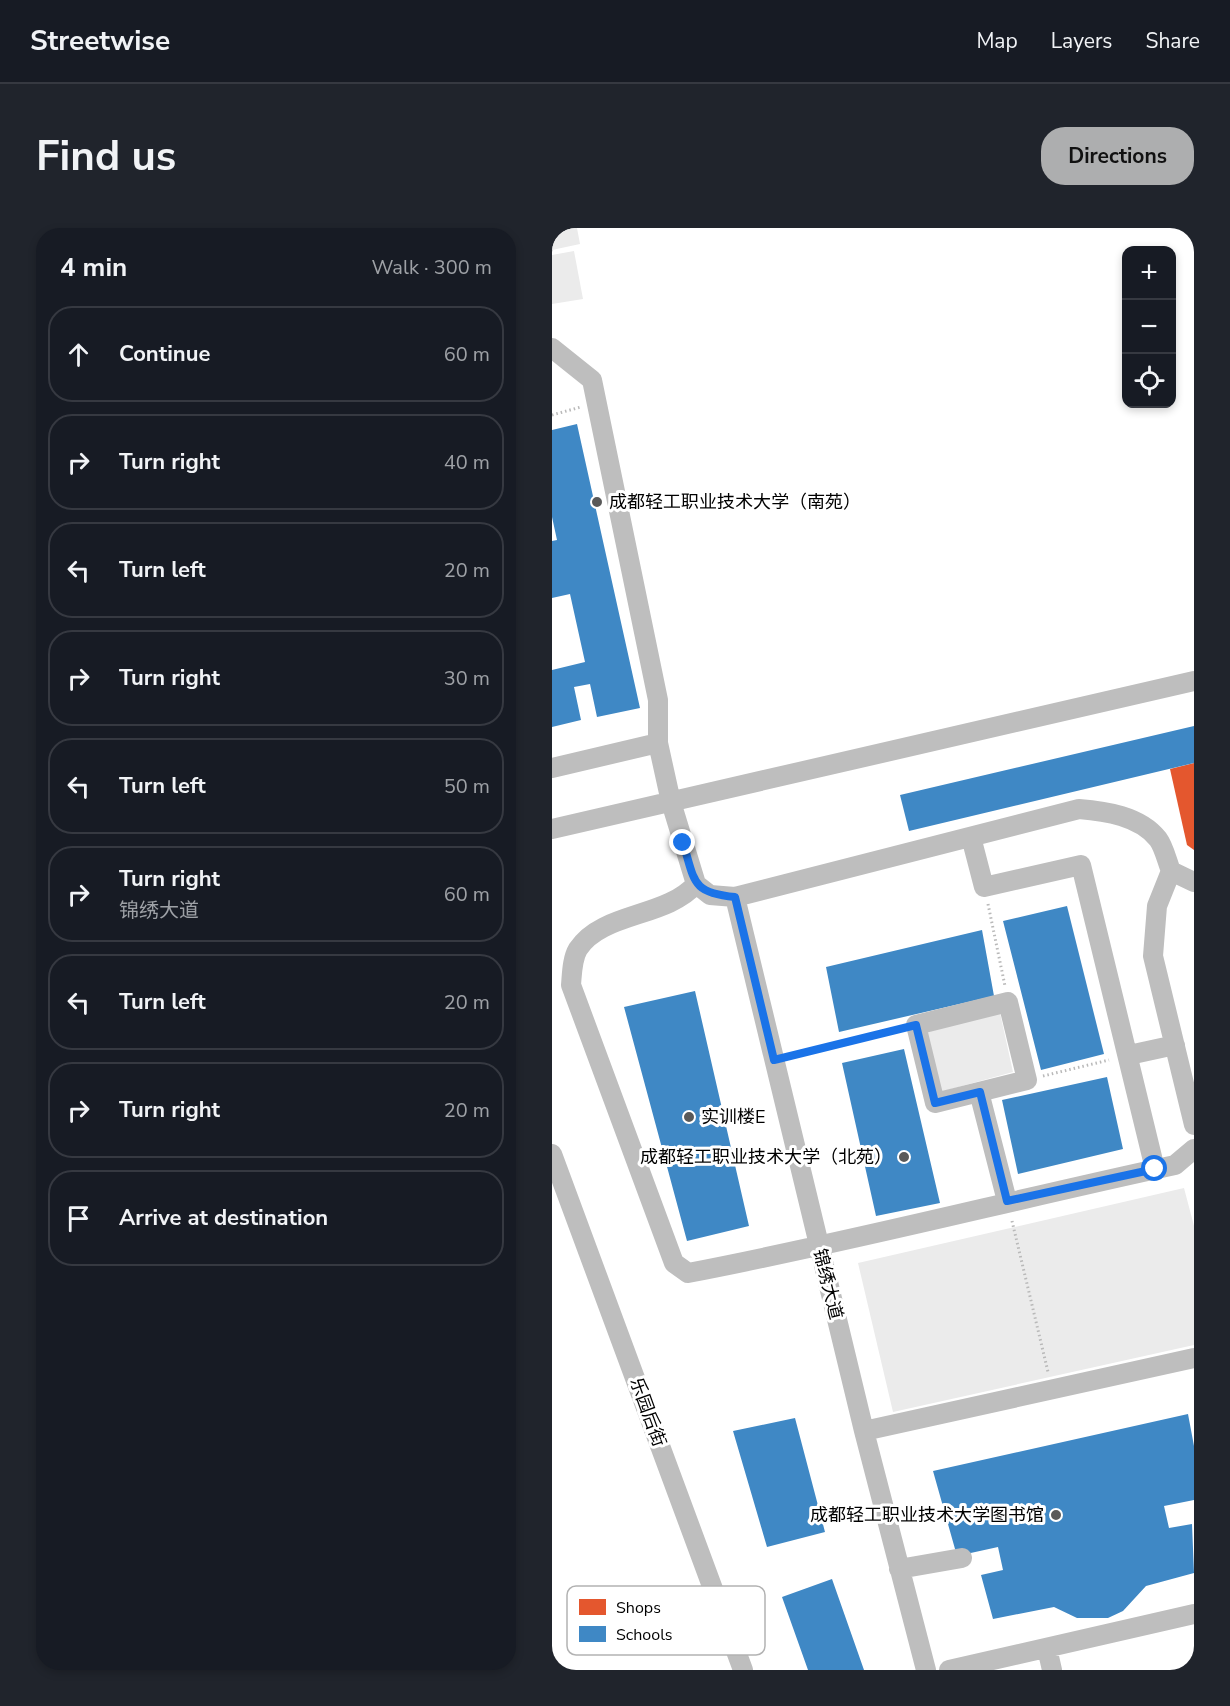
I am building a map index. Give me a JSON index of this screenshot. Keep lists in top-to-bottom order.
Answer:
{
  "streets": {
    "street": ["锦绣大道", "乐园后街"]
  },
  "places": [
    "成都轻工职业技术大学（南苑）",
    "实训楼E",
    "成都轻工职业技术大学（北苑）",
    "成都轻工职业技术大学图书馆"
  ],
  "legend": ["Shops", "Schools"],
  "page": {
    "header": "Streetwise",
    "nav": ["Map", "Layers", "Share"],
    "buttons": "Directions",
    "title": "Find us",
    "heading": ["4 min", "Walk · 300 m"],
    "map_buttons": ["+", "−"],
    "list": [
      ["Continue", "60 m"],
      ["Turn right", "40 m"],
      ["Turn left", "20 m"],
      ["Turn right", "30 m"],
      ["Turn left", "50 m"],
      ["Turn right", "锦绣大道", "60 m"],
      ["Turn left", "20 m"],
      ["Turn right", "20 m"],
      "Arrive at destination"
    ]
  }
}
